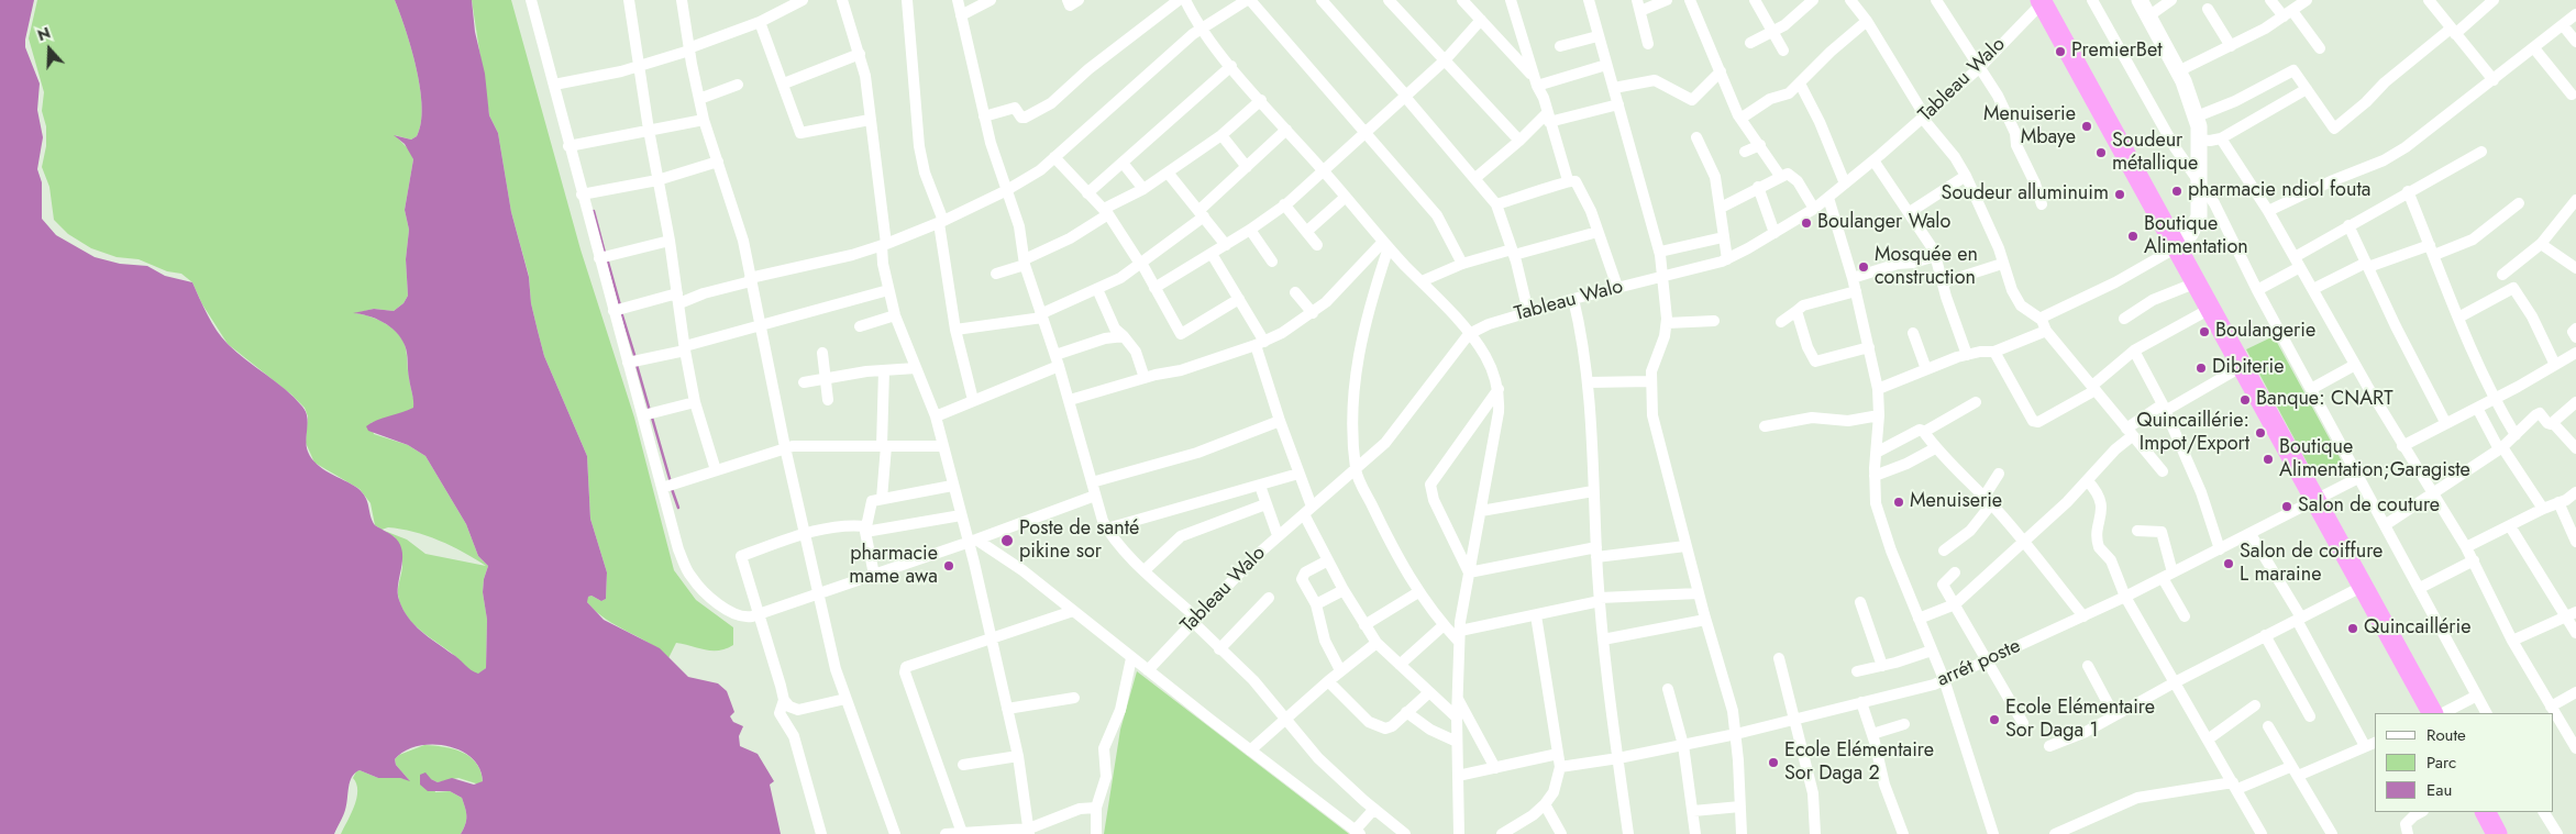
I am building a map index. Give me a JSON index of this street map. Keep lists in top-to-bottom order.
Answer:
{
  "streets": {
    "street": ["Tableau Walo", "arrét poste"]
  },
  "places": [
    "PremierBet",
    "Menuiserie Mbaye",
    "Soudeur métallique",
    "pharmacie ndiol fouta",
    "Soudeur alluminuim",
    "Boulanger Walo",
    "Boutique Alimentation",
    "Mosquée en construction",
    "Boulangerie",
    "Dibiterie",
    "Banque: CNART",
    "Quincaillérie: Impot/Export",
    "Boutique Alimentation;Garagiste",
    "Menuiserie",
    "Salon de couture",
    "Poste de santé pikine sor",
    "Salon de coiffure L maraine",
    "pharmacie mame awa",
    "Quincaillérie",
    "Ecole Elémentaire Sor Daga 1",
    "Ecole Elémentaire Sor Daga 2"
  ],
  "legend": ["Route", "Parc", "Eau"],
  "north": "top"
}
